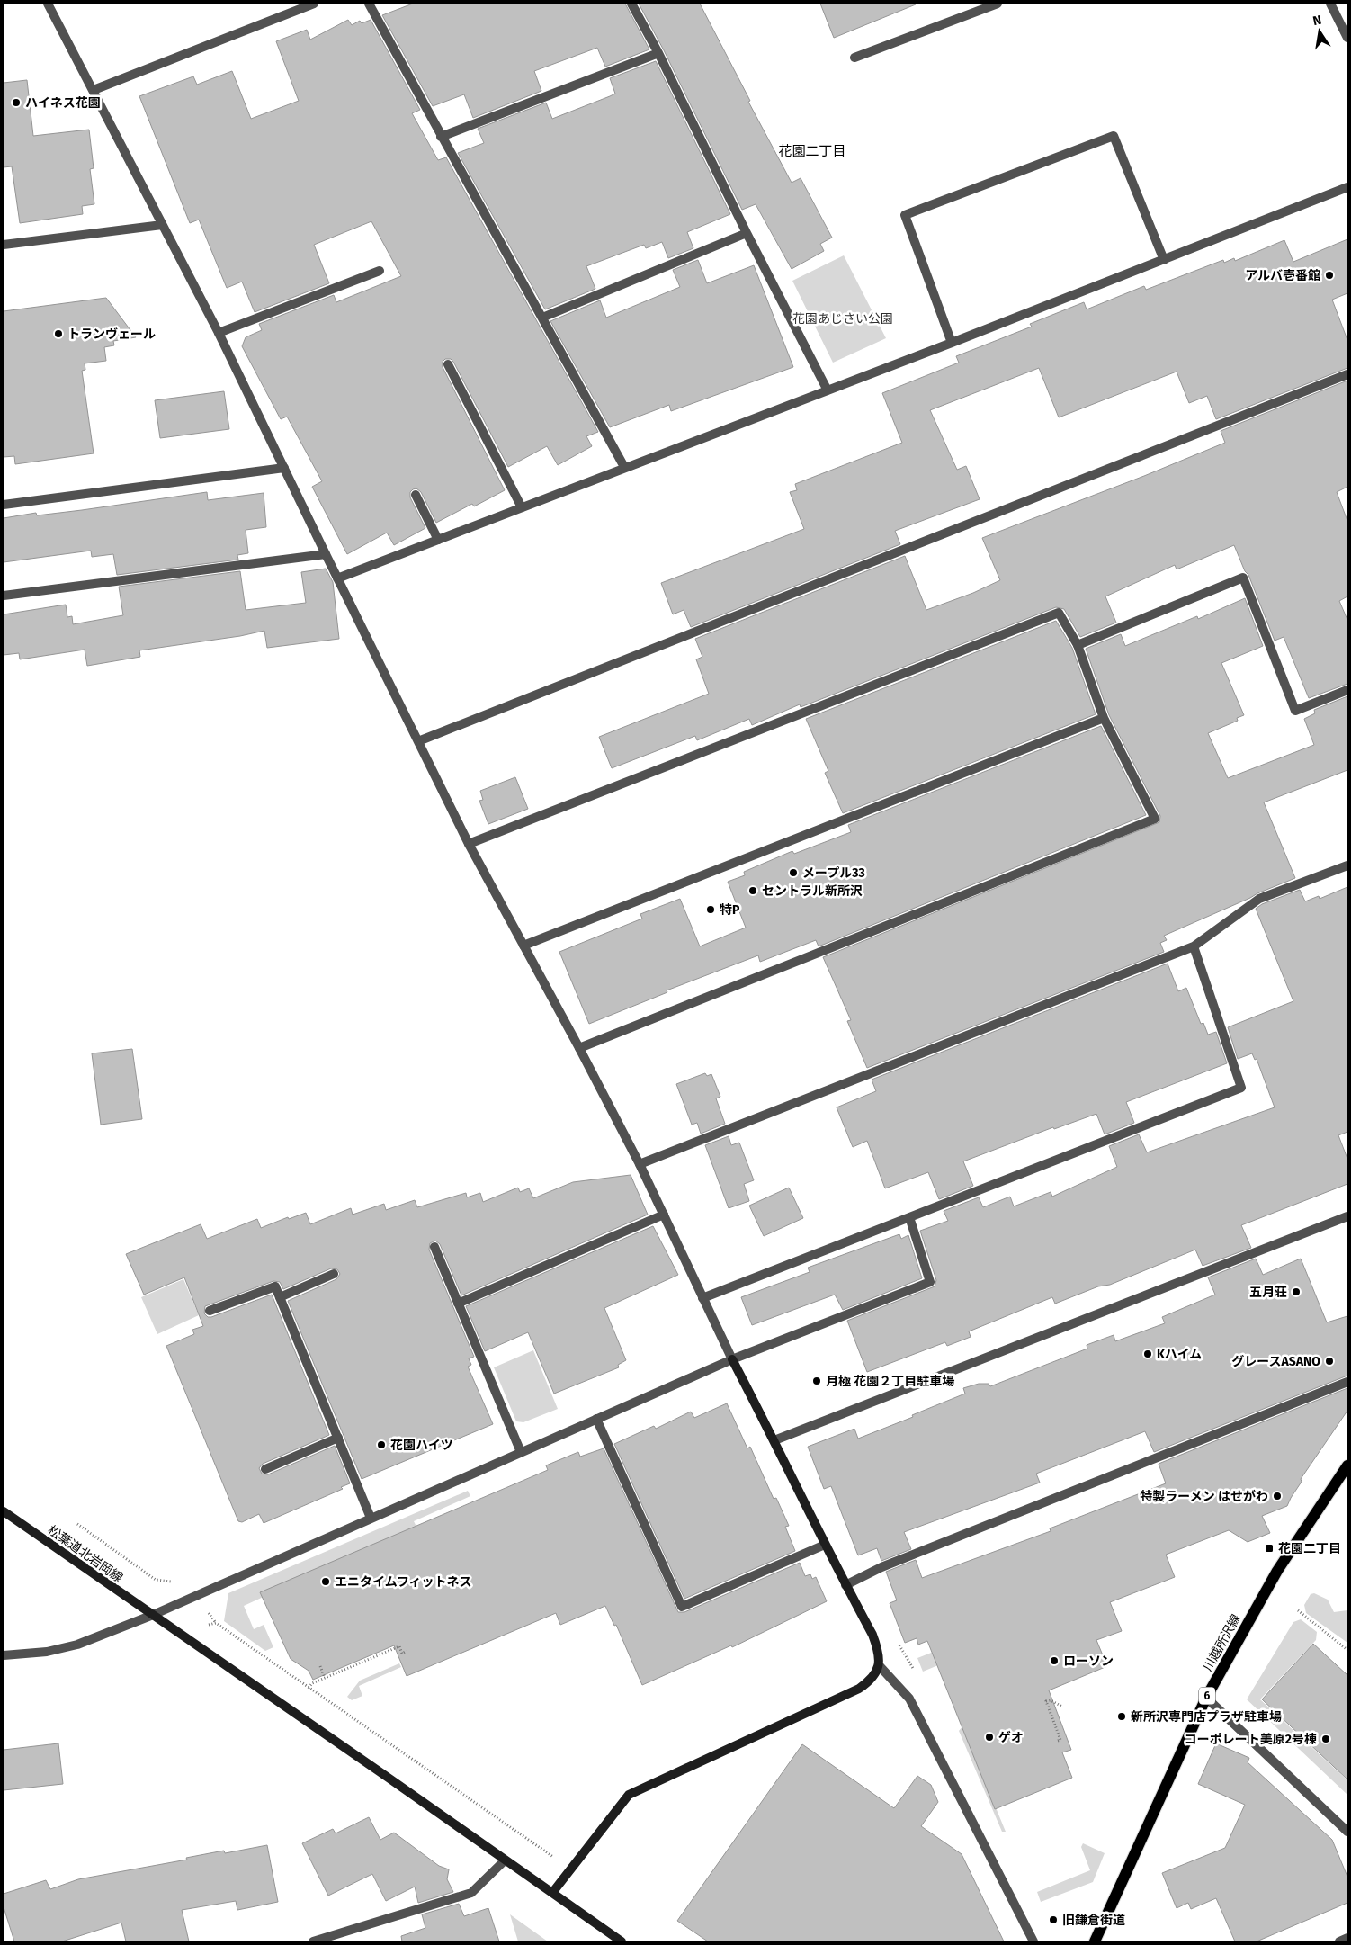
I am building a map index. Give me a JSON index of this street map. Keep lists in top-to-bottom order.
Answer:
{
  "streets": {
    "main road": ["川越所沢線", "6"],
    "street": ["松葉道北岩岡線"]
  },
  "districts": ["花園二丁目"],
  "parks": ["花園あじさい公園"],
  "places": {
    "other": [
      "ハイネス花園",
      "アルバ壱番館",
      "トランヴェール",
      "メープル33",
      "セントラル新所沢",
      "特P",
      "五月荘",
      "Kハイム",
      "グレースASANO",
      "月極 花園２丁目駐車場",
      "花園ハイツ",
      "特製ラーメン はせがわ",
      "エニタイムフィットネス",
      "ローソン",
      "新所沢専門店プラザ駐車場",
      "ゲオ",
      "コーポレート美原2号棟",
      "旧鎌倉街道"
    ],
    "transit": ["花園二丁目"]
  },
  "north": "top"
}
